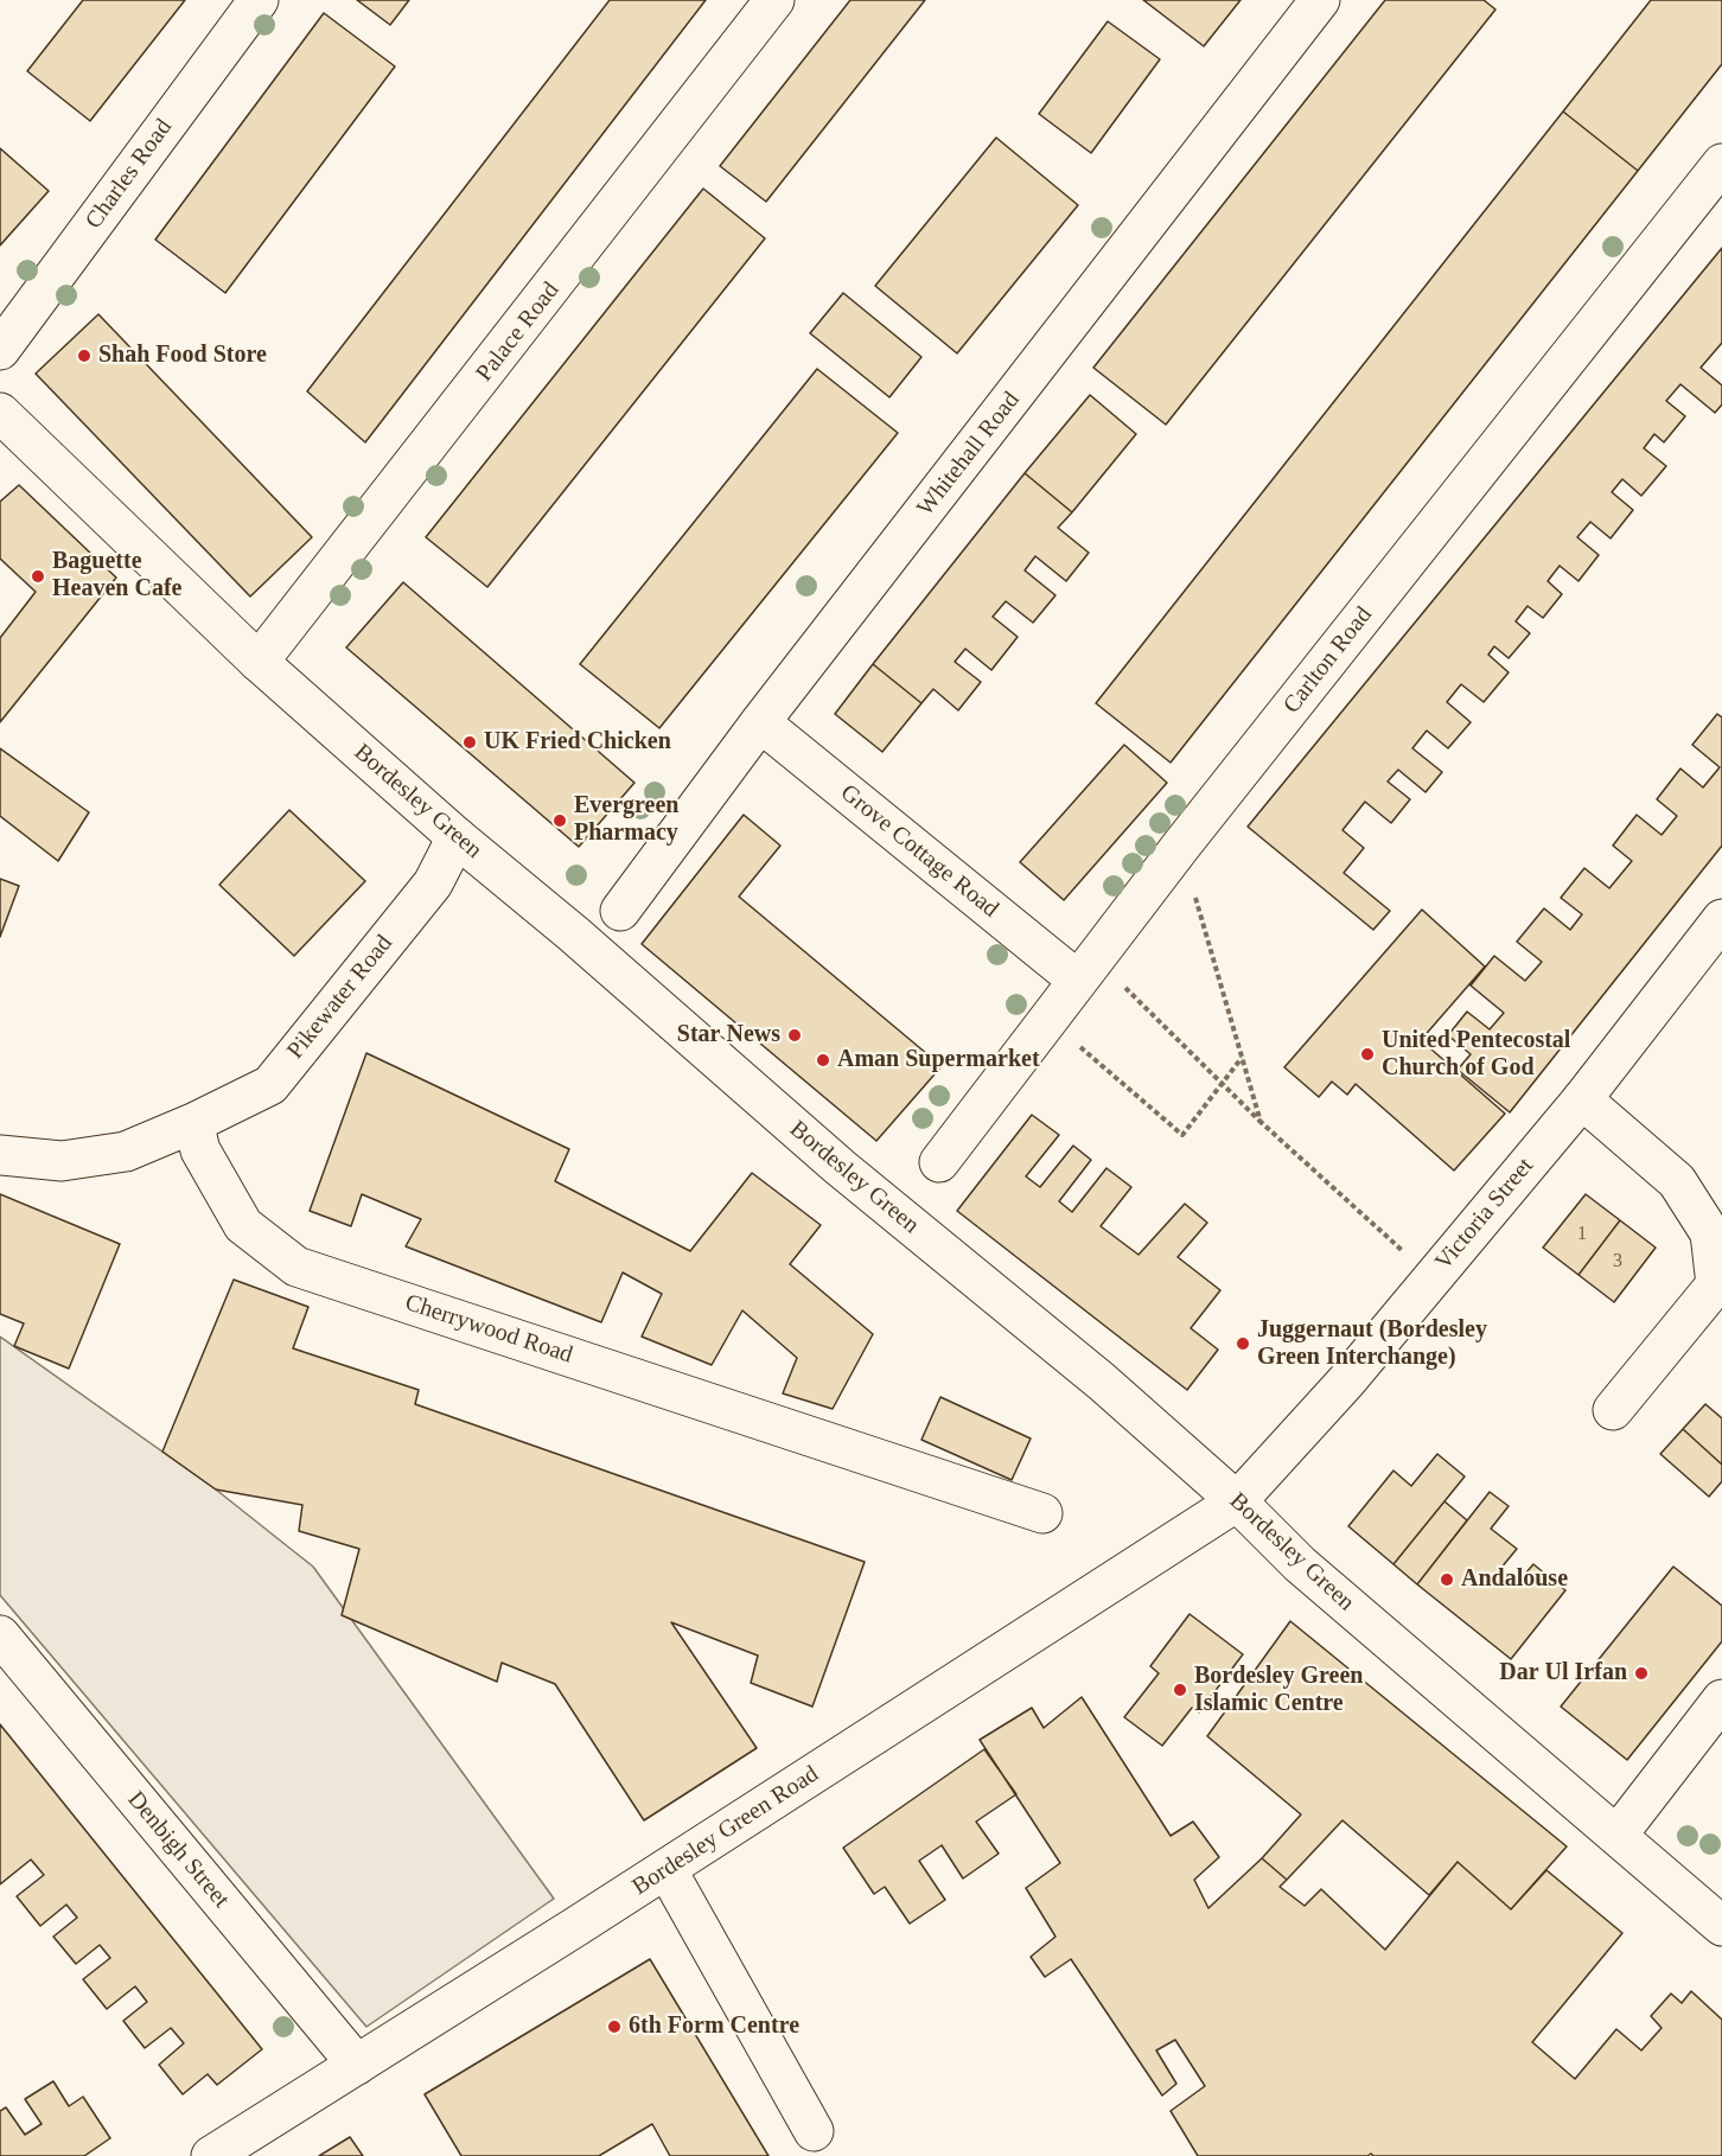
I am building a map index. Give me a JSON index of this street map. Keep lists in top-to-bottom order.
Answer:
{
  "streets": {
    "street": [
      "Charles Road",
      "Palace Road",
      "Whitehall Road",
      "Carlton Road",
      "Bordesley Green",
      "Grove Cottage Road",
      "Pikewater Road",
      "Victoria Street",
      "Cherrywood Road",
      "Bordesley Green Road",
      "Denbigh Street"
    ]
  },
  "crossings": [
    ["Palace Road", "Bordesley Green"],
    ["Whitehall Road", "Grove Cottage Road"],
    ["Carlton Road", "Grove Cottage Road"],
    ["Bordesley Green", "Pikewater Road"],
    ["Bordesley Green", "Victoria Street"],
    ["Bordesley Green", "Bordesley Green Road"],
    ["Pikewater Road", "Cherrywood Road"],
    ["Victoria Street", "Bordesley Green Road"],
    ["Bordesley Green Road", "Denbigh Street"]
  ],
  "places": [
    "Shah Food Store",
    "Baguette Heaven Cafe",
    "UK Fried Chicken",
    "Evergreen Pharmacy",
    "Star News",
    "United Pentecostal Church of God",
    "Aman Supermarket",
    "Juggernaut (Bordesley Green Interchange)",
    "Andalouse",
    "Dar Ul Irfan",
    "Bordesley Green Islamic Centre",
    "6th Form Centre"
  ],
  "house_numbers": ["1", "3"]
}
